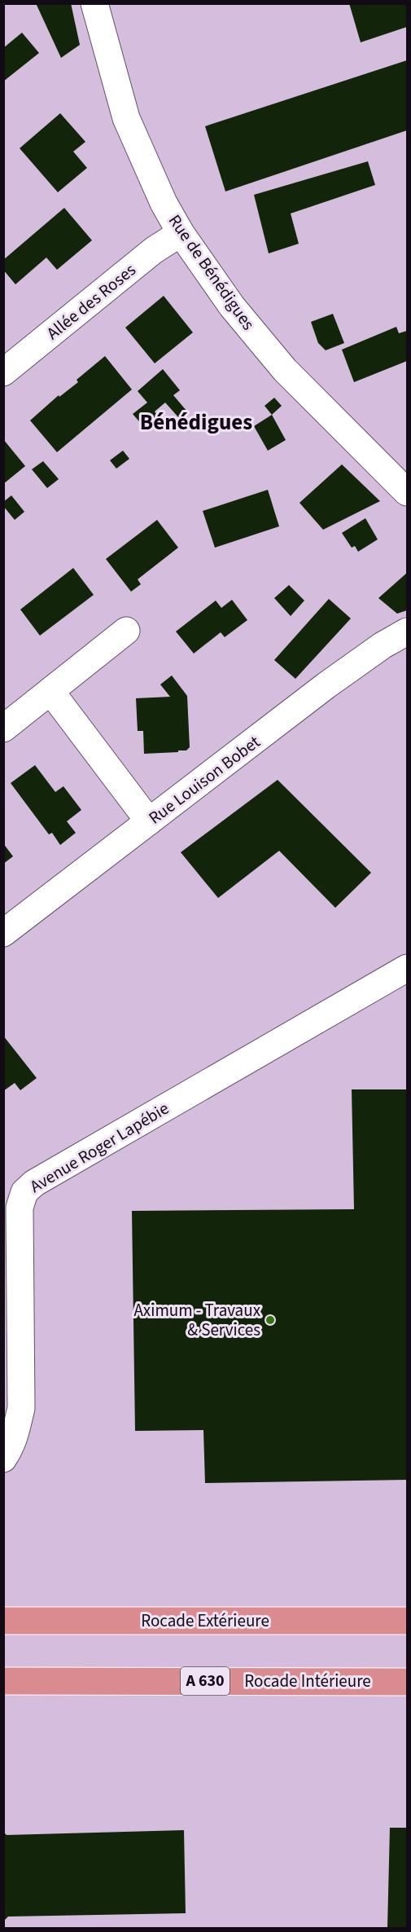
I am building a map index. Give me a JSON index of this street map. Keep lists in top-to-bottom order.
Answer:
{
  "streets": {
    "highway": ["Rocade Extérieure", "A 630", "Rocade Intérieure"],
    "street": [
      "Rue de Bénédigues",
      "Allée des Roses",
      "Rue Louison Bobet",
      "Avenue Roger Lapébie"
    ]
  },
  "crossings": [
    ["Rue de Bénédigues", "Allée des Roses"]
  ],
  "districts": ["Bénédigues"],
  "places": ["Aximum - Travaux & Services"]
}
